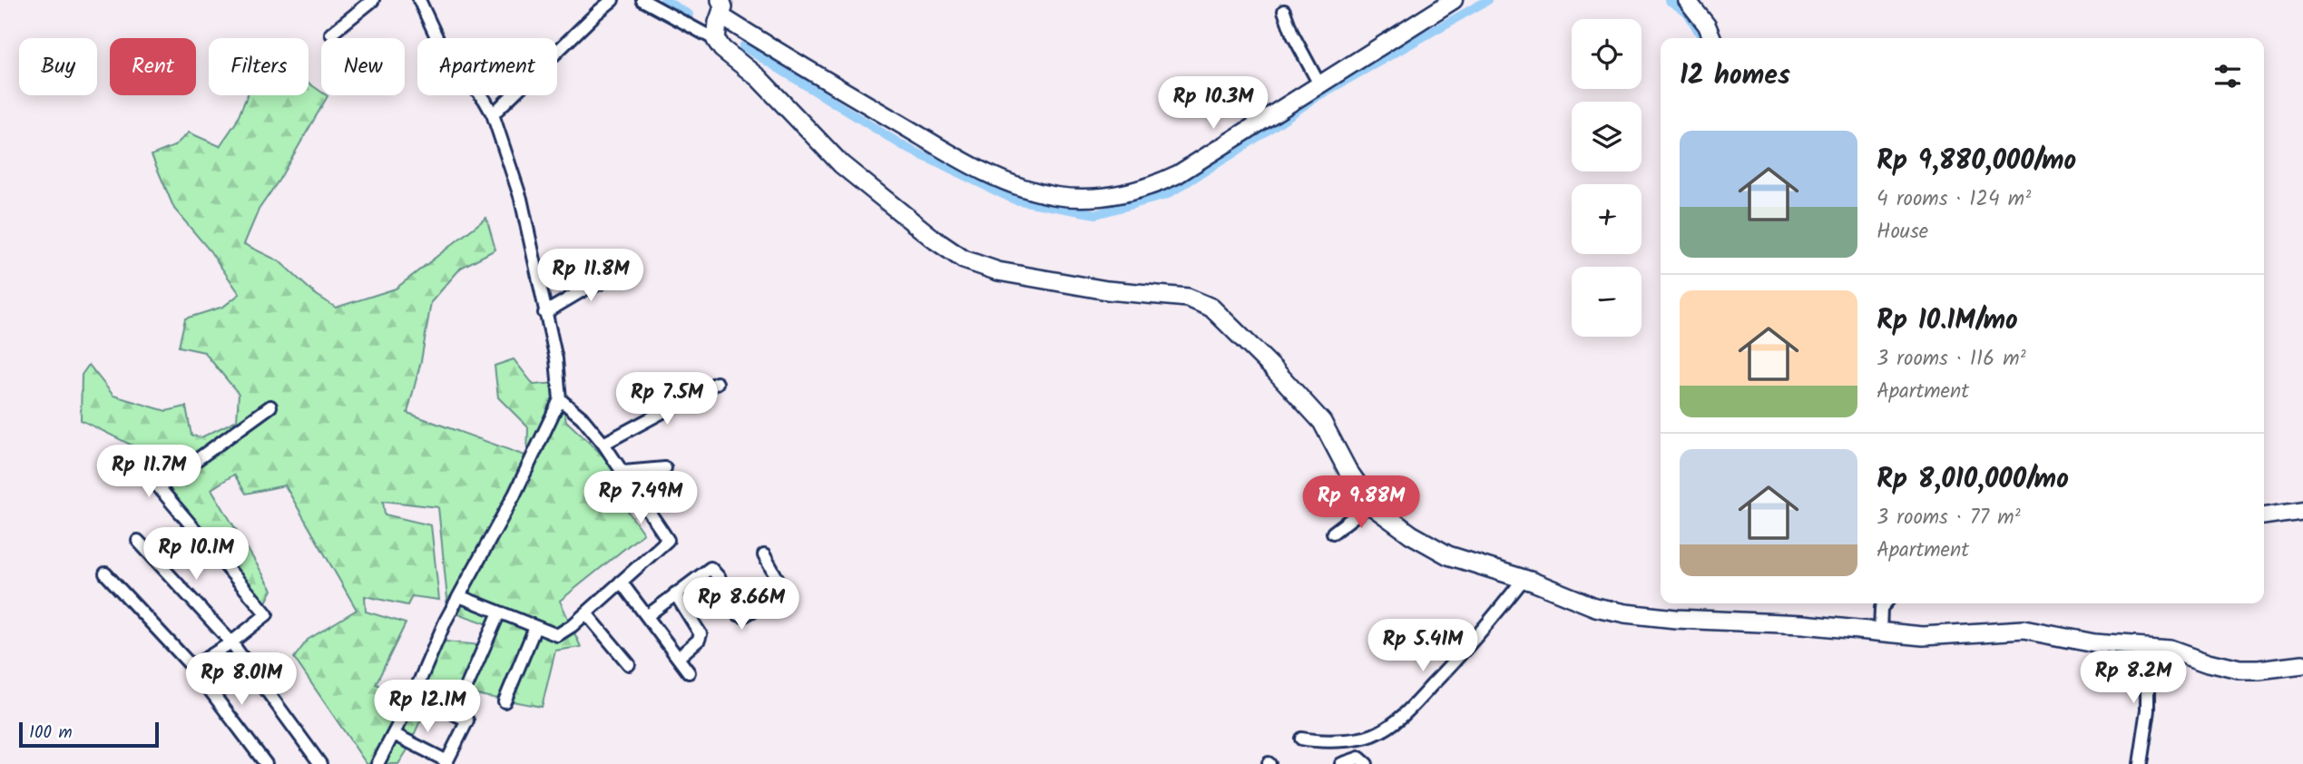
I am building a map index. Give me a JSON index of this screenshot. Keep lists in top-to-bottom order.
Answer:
{
  "scale_bar": "100 m",
  "page": {
    "map_buttons": ["+", "−"],
    "chip": [
      "Buy",
      "Rent",
      "Filters",
      "New",
      "Apartment"
    ],
    "heading": "12 homes",
    "price": [
      "Rp 10.3M",
      "Rp 11.8M",
      "Rp 7.5M",
      "Rp 11.7M",
      "Rp 7.49M",
      "Rp 9.88M",
      "Rp 10.1M",
      "Rp 8.66M",
      "Rp 5.41M",
      "Rp 8.2M",
      "Rp 8.01M",
      "Rp 12.1M"
    ],
    "list": [
      {
        "name": "Rp 9,880,000/mo",
        "note": "4 rooms · 124 m² · House"
      },
      {
        "name": "Rp 10.1M/mo",
        "note": "3 rooms · 116 m² · Apartment"
      },
      {
        "name": "Rp 8,010,000/mo",
        "note": "3 rooms · 77 m² · Apartment"
      }
    ],
    "scale": "100 m"
  }
}
